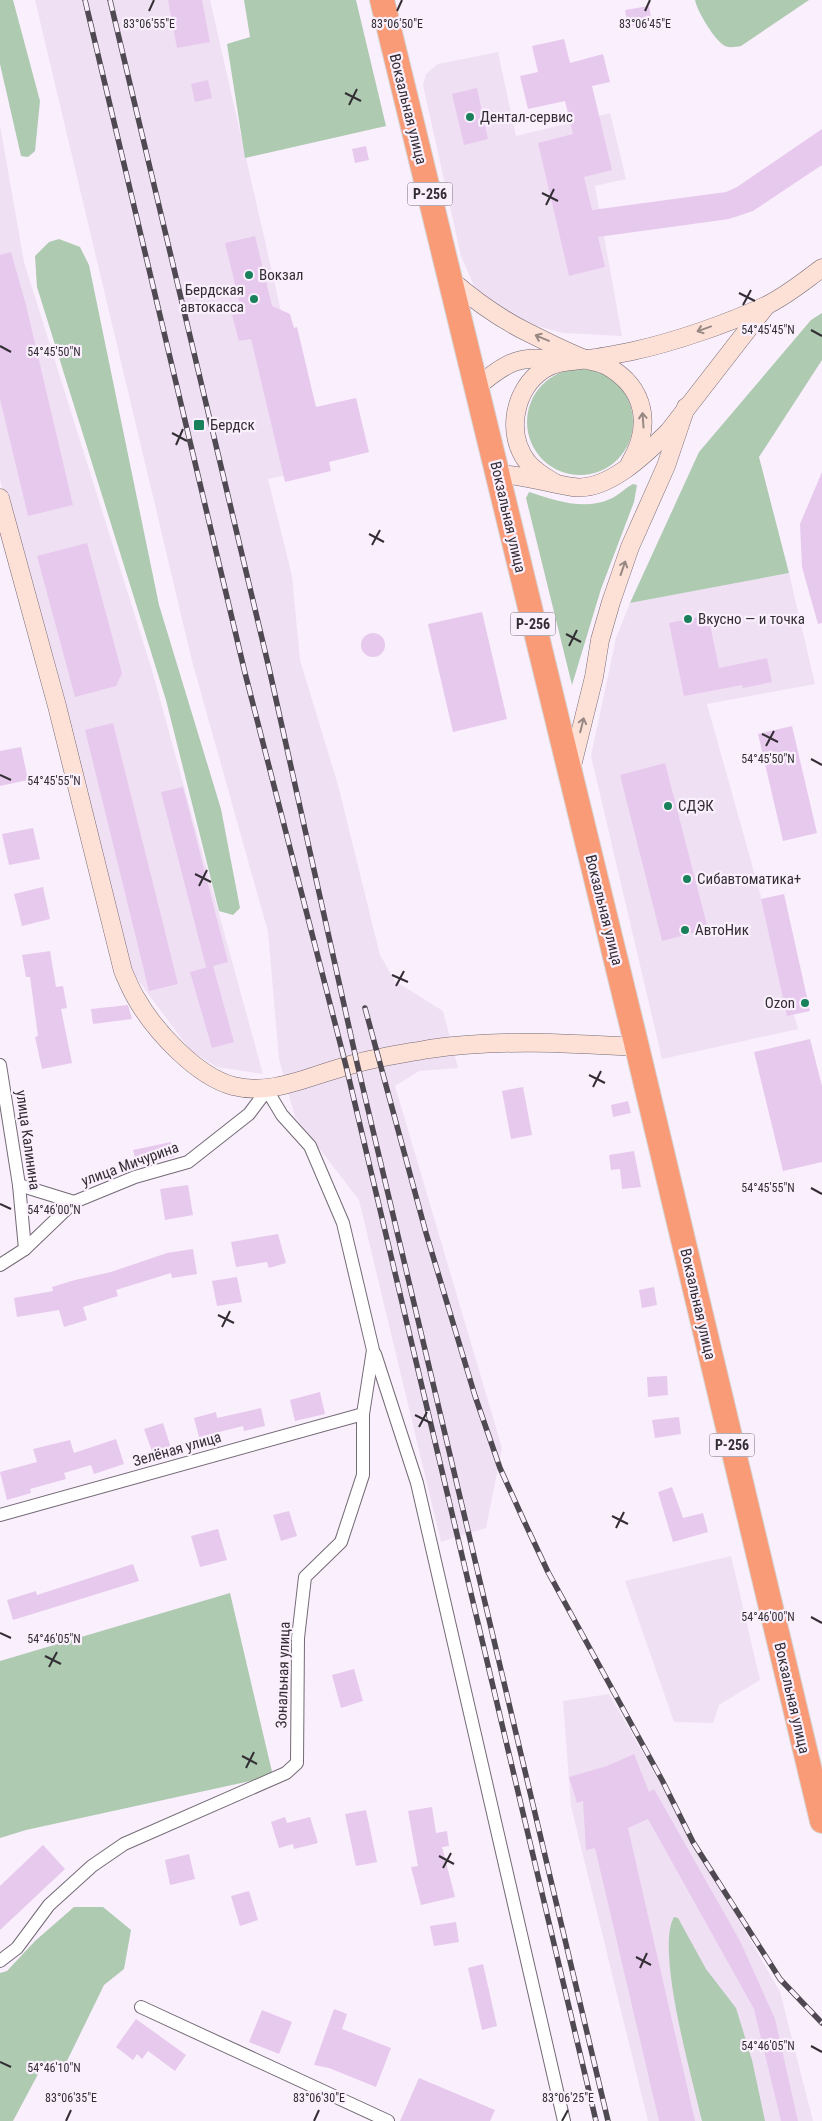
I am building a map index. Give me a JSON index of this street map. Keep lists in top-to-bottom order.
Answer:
{
  "streets": {
    "highway": ["Вокзальная улица", "Р-256"],
    "street": [
      "улица Калинина",
      "улица Мичурина",
      "Зелёная улица",
      "Зональная улица"
    ]
  },
  "crossings": [
    ["улица Калинина", "улица Мичурина"],
    ["Зелёная улица", "Зональная улица"]
  ],
  "places": {
    "other": [
      "Дентал-сервис",
      "Вокзал",
      "Бердская автокасса",
      "Вкусно — и точка",
      "СДЭК",
      "Сибавтоматика+",
      "АвтоНик",
      "Ozon"
    ],
    "transit": ["Бердск"]
  },
  "coordinates": [
    "83°06'55\"E",
    "83°06'50\"E",
    "83°06'45\"E",
    "54°45'45\"N",
    "54°45'50\"N",
    "54°45'55\"N",
    "54°46'00\"N",
    "54°46'05\"N",
    "54°46'10\"N",
    "83°06'35\"E",
    "83°06'30\"E",
    "83°06'25\"E"
  ]
}
